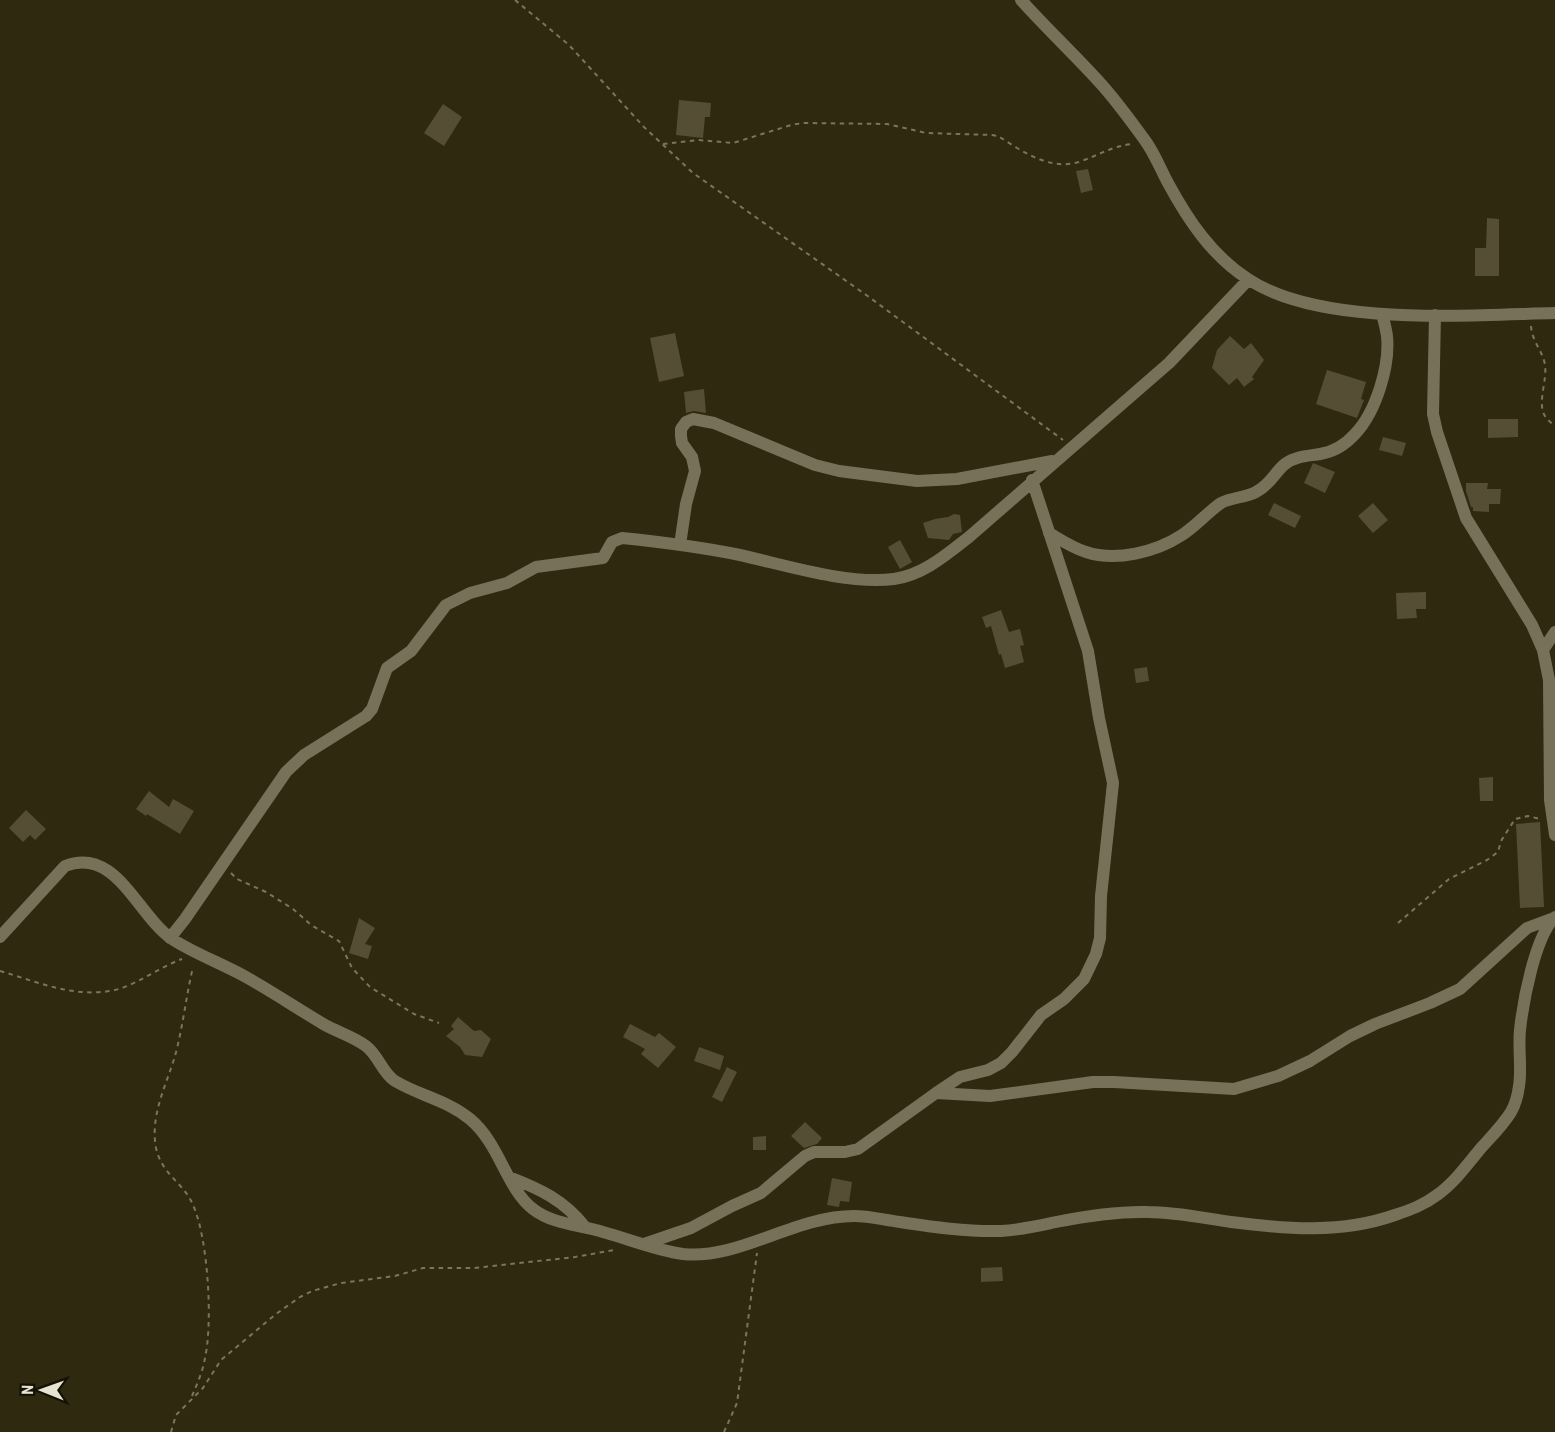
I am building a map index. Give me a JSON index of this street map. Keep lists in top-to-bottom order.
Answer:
{
  "north": "left"
}
